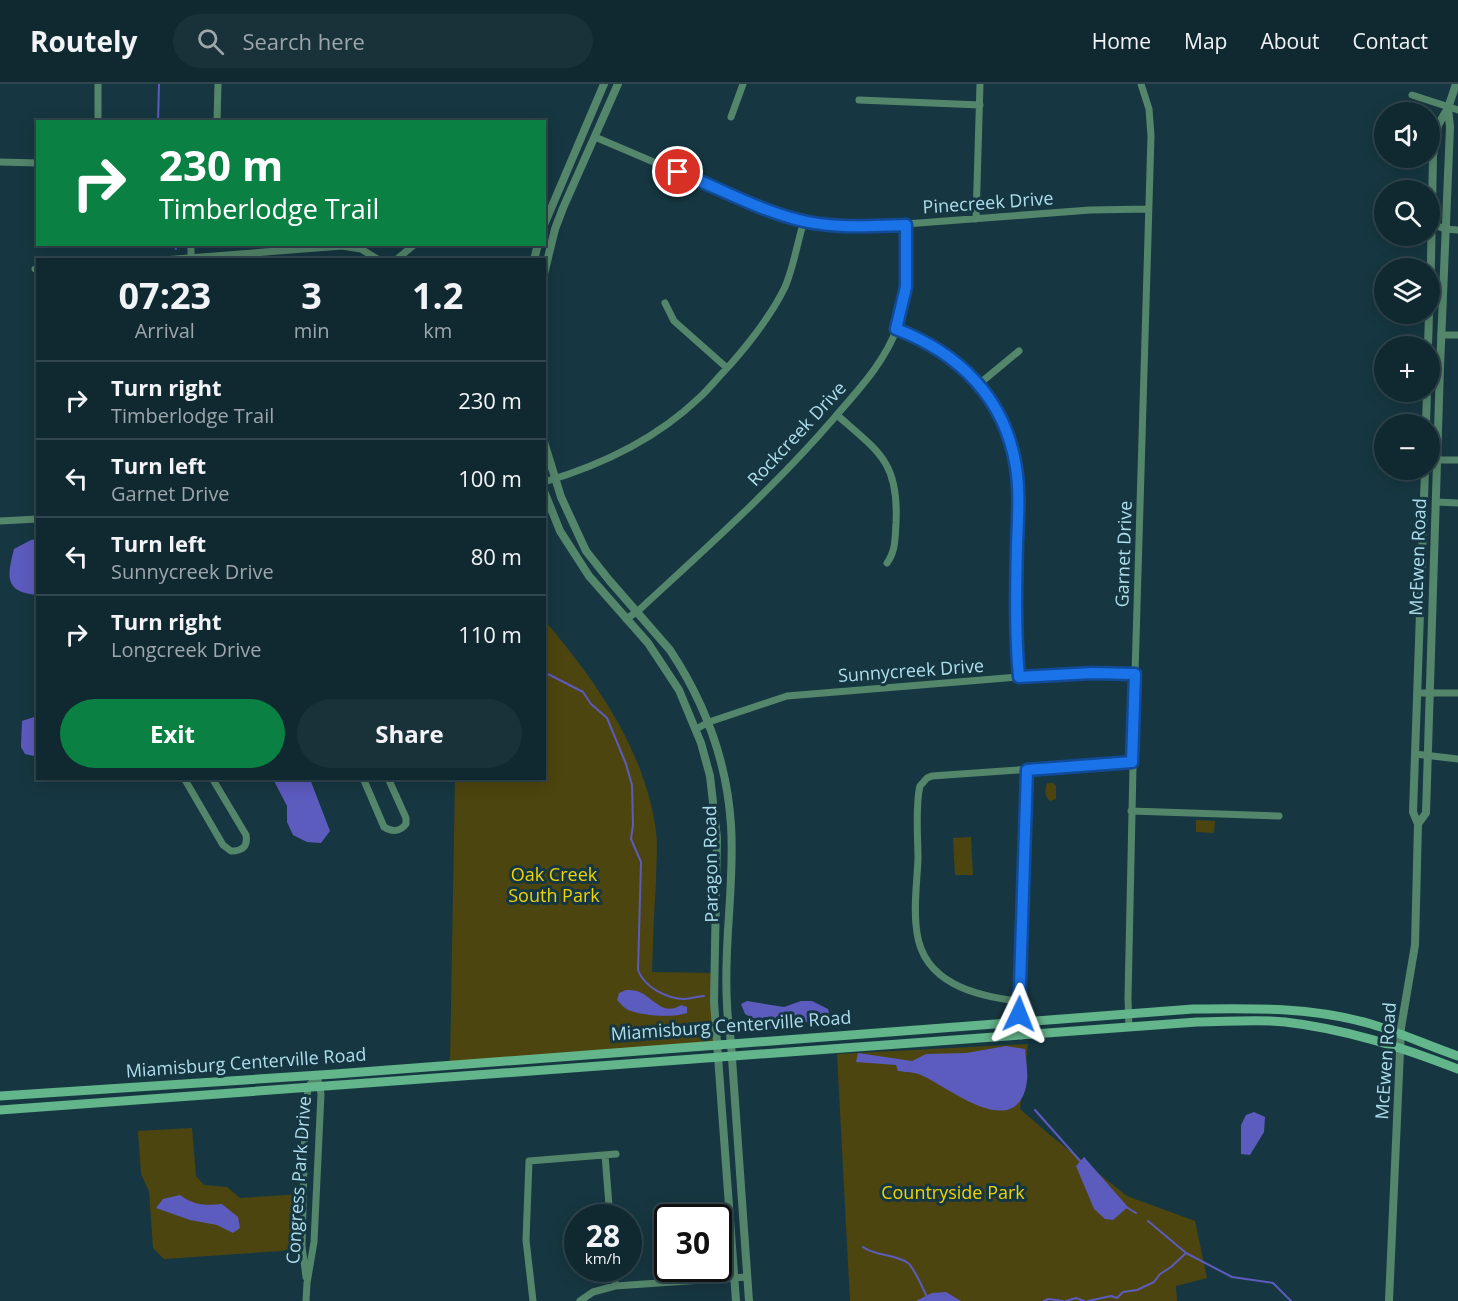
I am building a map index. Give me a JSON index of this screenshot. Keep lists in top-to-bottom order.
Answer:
{
  "streets": {
    "main road": ["Miamisburg Centerville Road"],
    "street": [
      "Pinecreek Drive",
      "Rockcreek Drive",
      "Garnet Drive",
      "McEwen Road",
      "Sunnycreek Drive",
      "Paragon Road",
      "Congress Park Drive"
    ]
  },
  "crossings": [
    ["Pinecreek Drive", "Rockcreek Drive"],
    ["Pinecreek Drive", "Garnet Drive"],
    ["Rockcreek Drive", "Paragon Road"],
    ["Garnet Drive", "Sunnycreek Drive"],
    ["Garnet Drive", "Miamisburg Centerville Road"],
    ["McEwen Road", "Miamisburg Centerville Road"],
    ["Sunnycreek Drive", "Paragon Road"],
    ["Paragon Road", "Miamisburg Centerville Road"],
    ["Miamisburg Centerville Road", "Congress Park Drive"]
  ],
  "parks": ["Oak Creek South Park", "Countryside Park"],
  "page": {
    "header": "Routely",
    "search": "Search here",
    "nav": [
      "Home",
      "Map",
      "About",
      "Contact"
    ],
    "map_buttons": ["+", "−"],
    "turn": ["230 m", "Timberlodge Trail"],
    "eta": [
      "07:23",
      "Arrival",
      "3",
      "min",
      "1.2",
      "km"
    ],
    "list": [
      {
        "name": "Turn right",
        "note": "Timberlodge Trail",
        "value": "230 m"
      },
      {
        "name": "Turn left",
        "note": "Garnet Drive",
        "value": "100 m"
      },
      {
        "name": "Turn left",
        "note": "Sunnycreek Drive",
        "value": "80 m"
      },
      {
        "name": "Turn right",
        "note": "Longcreek Drive",
        "value": "110 m"
      }
    ],
    "buttons": ["Exit", "Share"],
    "speed": "28 km/h",
    "limit": "30"
  }
}
